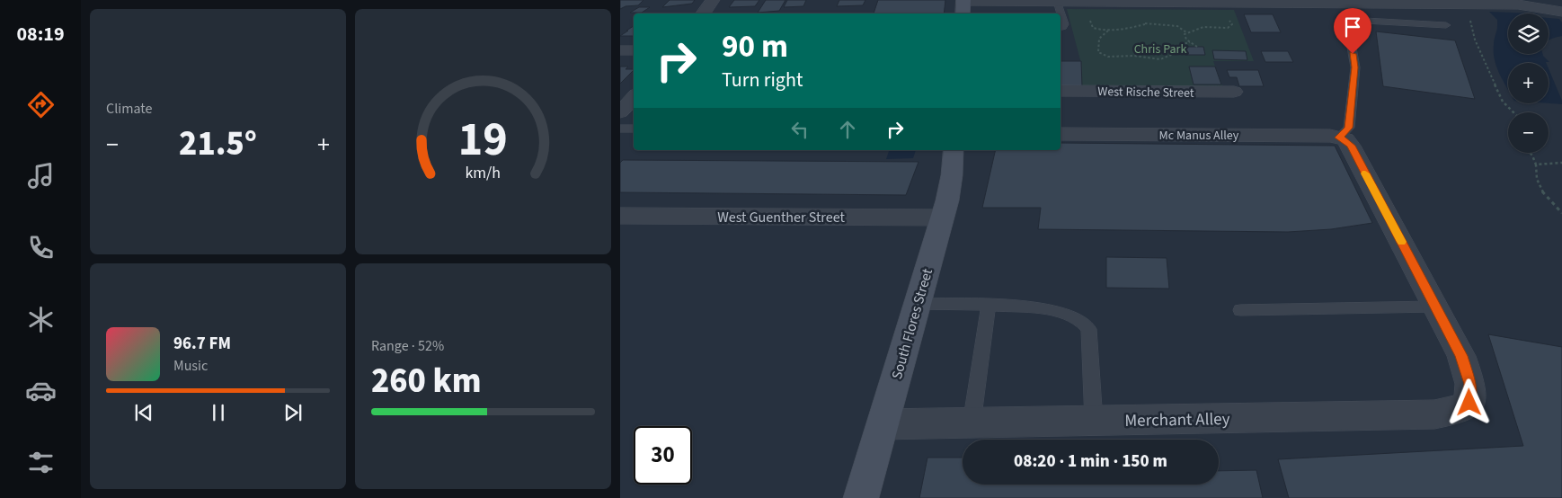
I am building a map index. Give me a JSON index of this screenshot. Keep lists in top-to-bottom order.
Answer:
{
  "streets": {
    "main road": ["South Flores Street"],
    "street": [
      "West Rische Street",
      "Mc Manus Alley",
      "West Guenther Street",
      "Merchant Alley"
    ]
  },
  "crossings": [
    ["West Guenther Street", "South Flores Street"],
    ["South Flores Street", "Merchant Alley"]
  ],
  "parks": ["Chris Park"],
  "page": {
    "tabs": "08:19",
    "tile": [
      "Climate",
      ["Range · 52%", "260 km"]
    ],
    "map_buttons": ["+", "−"],
    "turn": ["90 m", "Turn right"],
    "heat": ["−", "21.5°", "+"],
    "song": ["96.7 FM", "Music"],
    "limit": "30",
    "trip": "08:20 · 1 min · 150 m",
    "gauge": ["19", "km/h"]
  }
}
